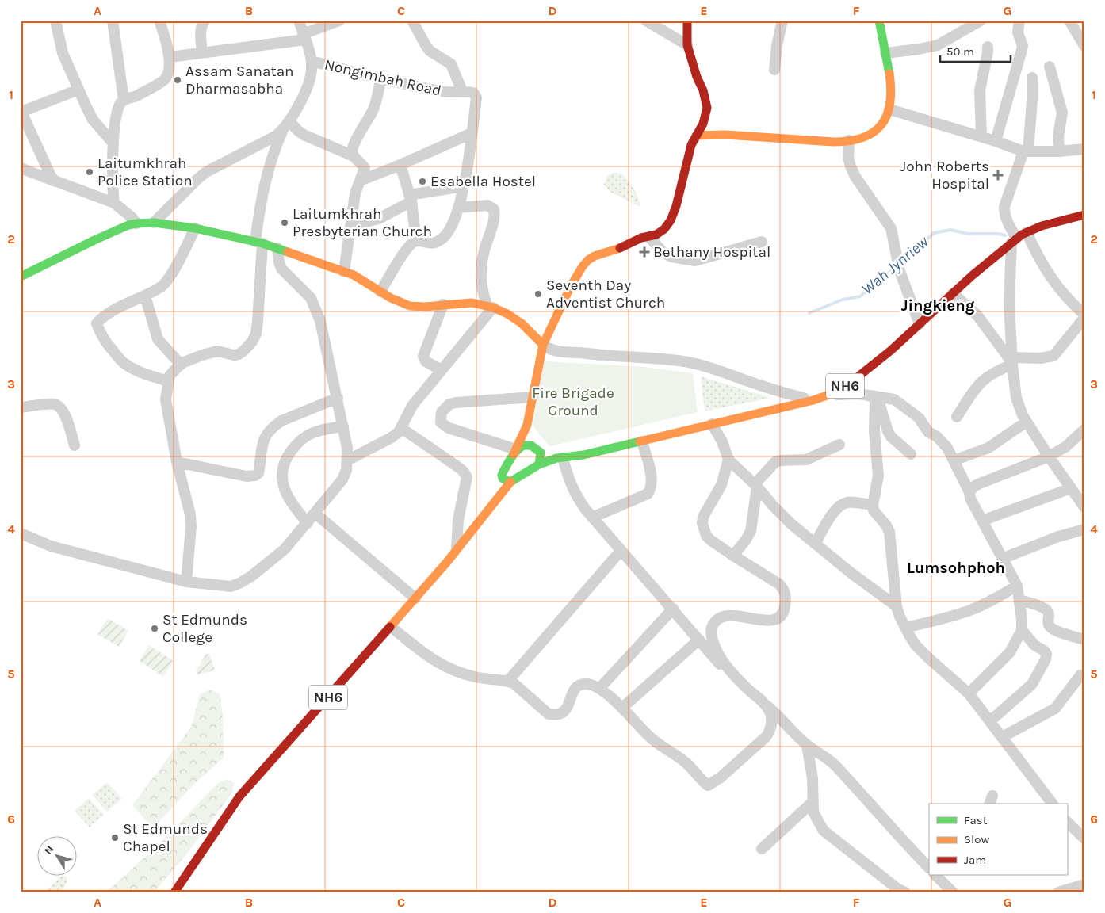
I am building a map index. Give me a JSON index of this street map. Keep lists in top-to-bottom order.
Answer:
{
  "streets": {
    "main road": ["NH6"],
    "street": ["Nongimbah Road"]
  },
  "districts": ["Jingkieng", "Lumsohphoh"],
  "water": ["Wah Jynriew"],
  "parks": ["Fire Brigade Ground"],
  "places": {
    "other": [
      "Assam Sanatan Dharmasabha",
      "Laitumkhrah Police Station",
      "Esabella Hostel",
      "Laitumkhrah Presbyterian Church",
      "Seventh Day Adventist Church",
      "St Edmunds College",
      "St Edmunds Chapel"
    ],
    "health": ["John Roberts Hospital", "Bethany Hospital"]
  },
  "legend": ["Fast", "Slow", "Jam"],
  "scale_bar": "50 m",
  "north": "top left",
  "grid": {
    "columns": [
      "A",
      "B",
      "C",
      "D",
      "E",
      "F",
      "G"
    ],
    "rows": [
      "1",
      "2",
      "3",
      "4",
      "5",
      "6"
    ]
  }
}
